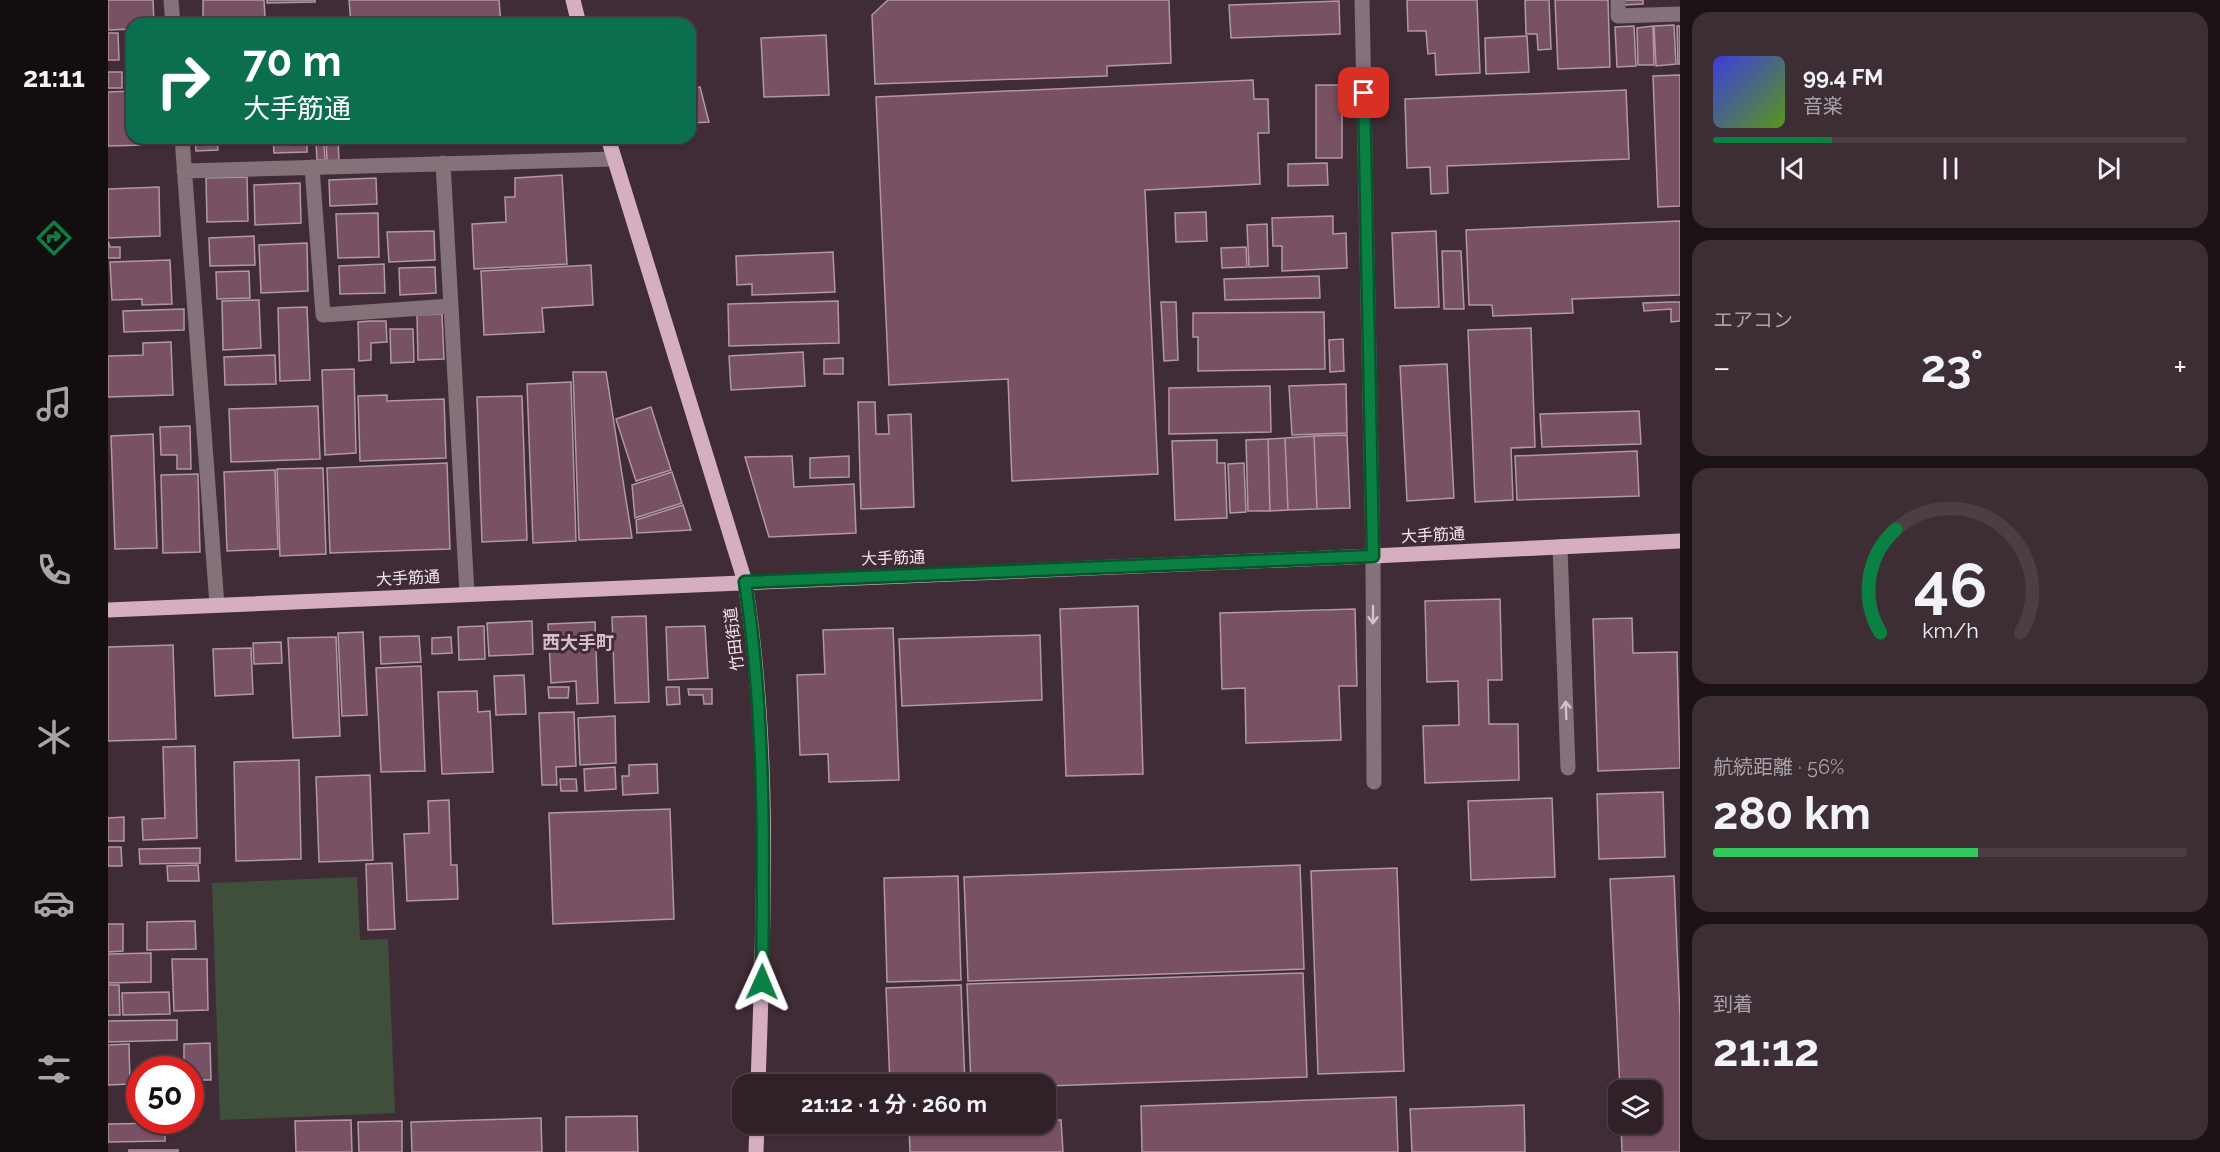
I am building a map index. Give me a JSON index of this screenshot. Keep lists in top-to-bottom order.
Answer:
{
  "streets": {
    "main road": ["大手筋通", "竹田街道"]
  },
  "crossings": [
    ["大手筋通", "竹田街道"]
  ],
  "districts": ["西大手町"],
  "page": {
    "tabs": "21:11",
    "turn": ["70 m", "大手筋通"],
    "song": ["99.4 FM", "音楽"],
    "tile": [
      "エアコン",
      ["航続距離 · 56%", "280 km"],
      ["到着", "21:12"]
    ],
    "heat": ["−", "23°", "+"],
    "limit": "50",
    "trip": "21:12 · 1 分 · 260 m",
    "gauge": ["46", "km/h"]
  }
}
